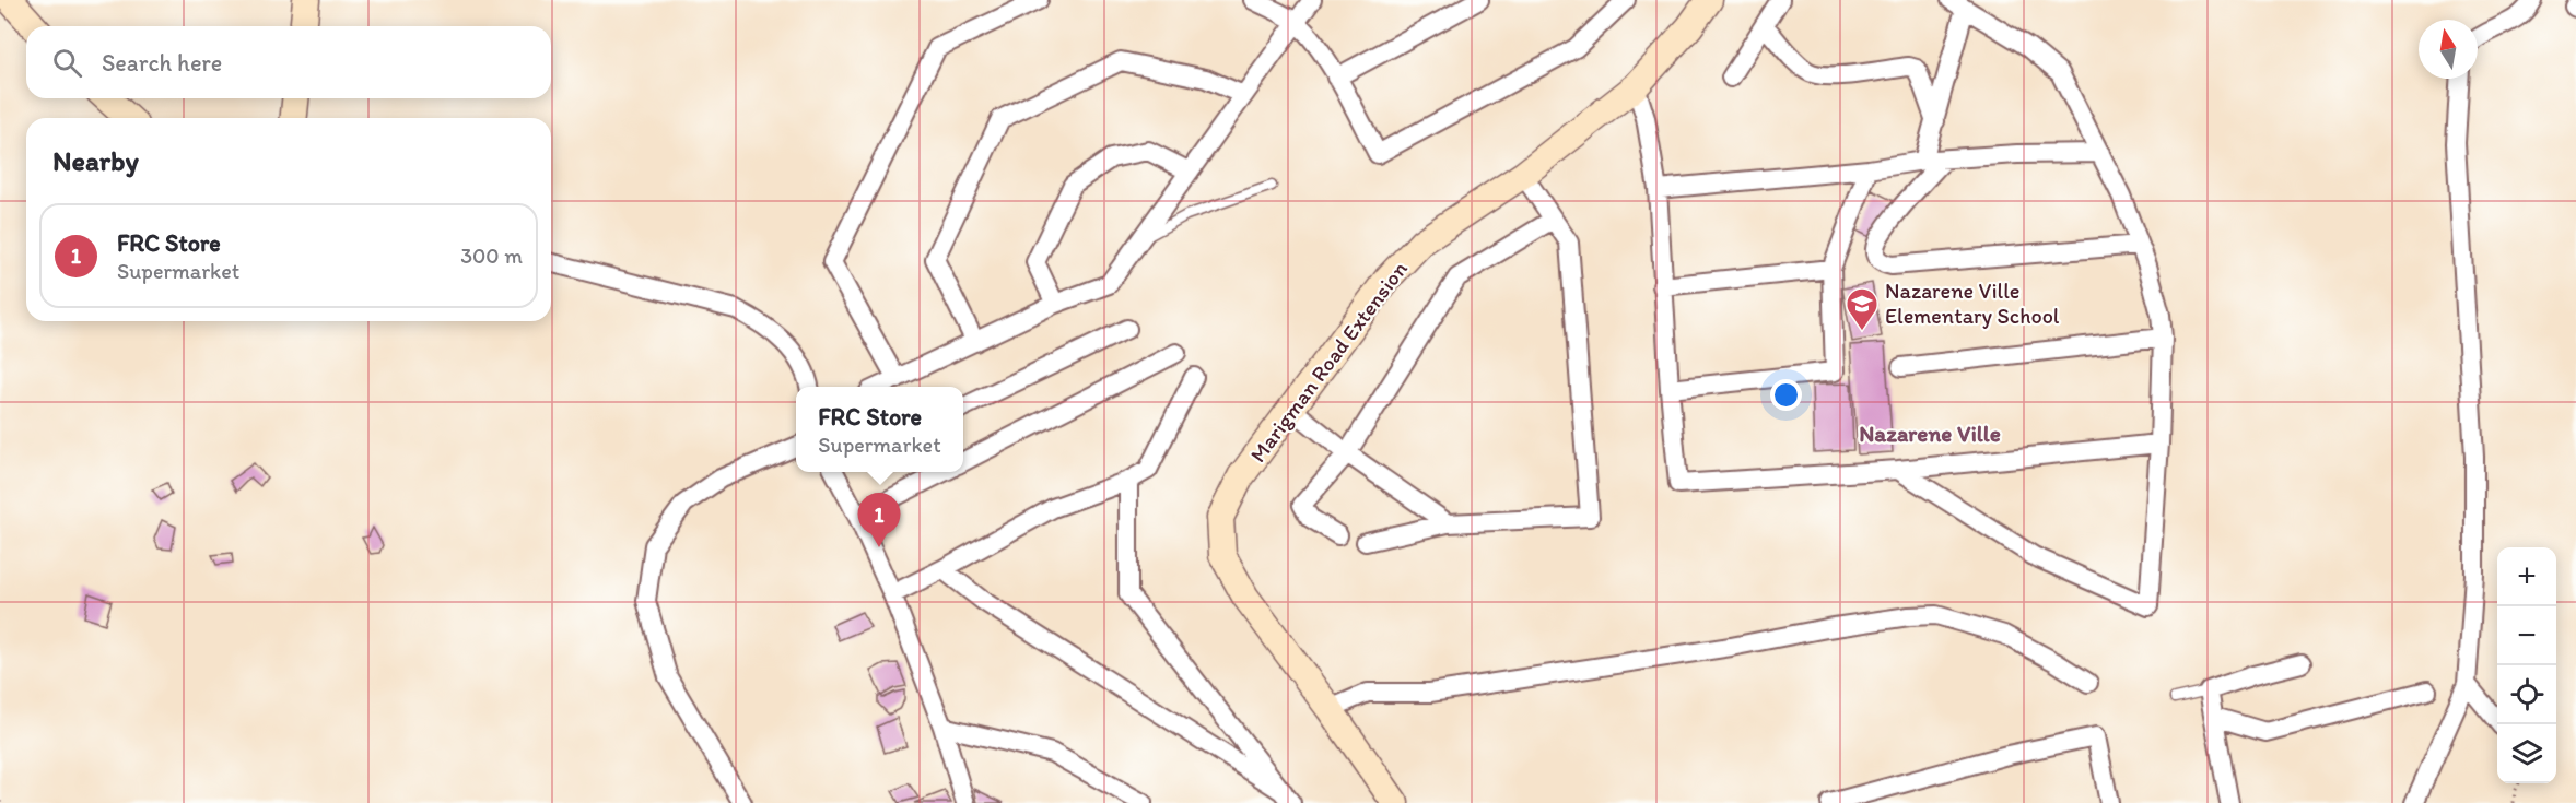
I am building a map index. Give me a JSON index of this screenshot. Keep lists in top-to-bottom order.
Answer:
{
  "streets": {
    "street": ["Marigman Road Extension"]
  },
  "districts": ["Nazarene Ville"],
  "places": {
    "school or university": ["Nazarene Ville Elementary School"]
  },
  "north": "top",
  "page": {
    "search": "Search here",
    "heading": "Nearby",
    "list": [
      {
        "mark": "1",
        "name": "FRC Store",
        "note": "Supermarket",
        "value": "300 m"
      }
    ],
    "popup": ["FRC Store", "Supermarket"],
    "pins": "1",
    "map_buttons": ["+", "−"]
  }
}
